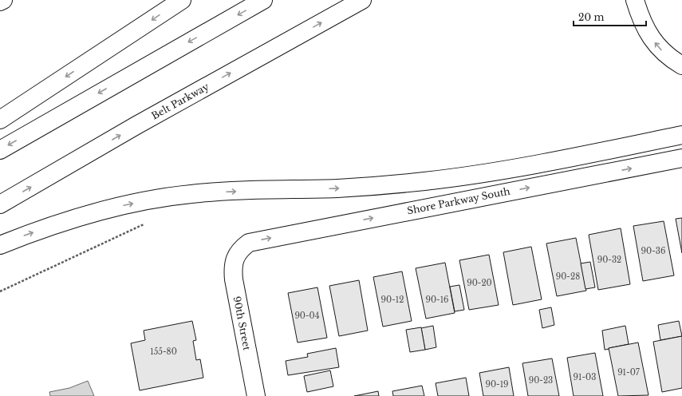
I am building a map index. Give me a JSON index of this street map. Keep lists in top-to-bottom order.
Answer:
{
  "streets": {
    "main road": ["Belt Parkway", "Shore Parkway South", "90th Street"]
  },
  "crossings": [
    ["Shore Parkway South", "90th Street"]
  ],
  "house_numbers": [
    "90-36",
    "90-32",
    "90-28",
    "90-20",
    "90-12",
    "90-16",
    "90-04",
    "155-80",
    "91-07",
    "91-03",
    "90-23",
    "90-19"
  ],
  "scale_bar": "20 m"
}
